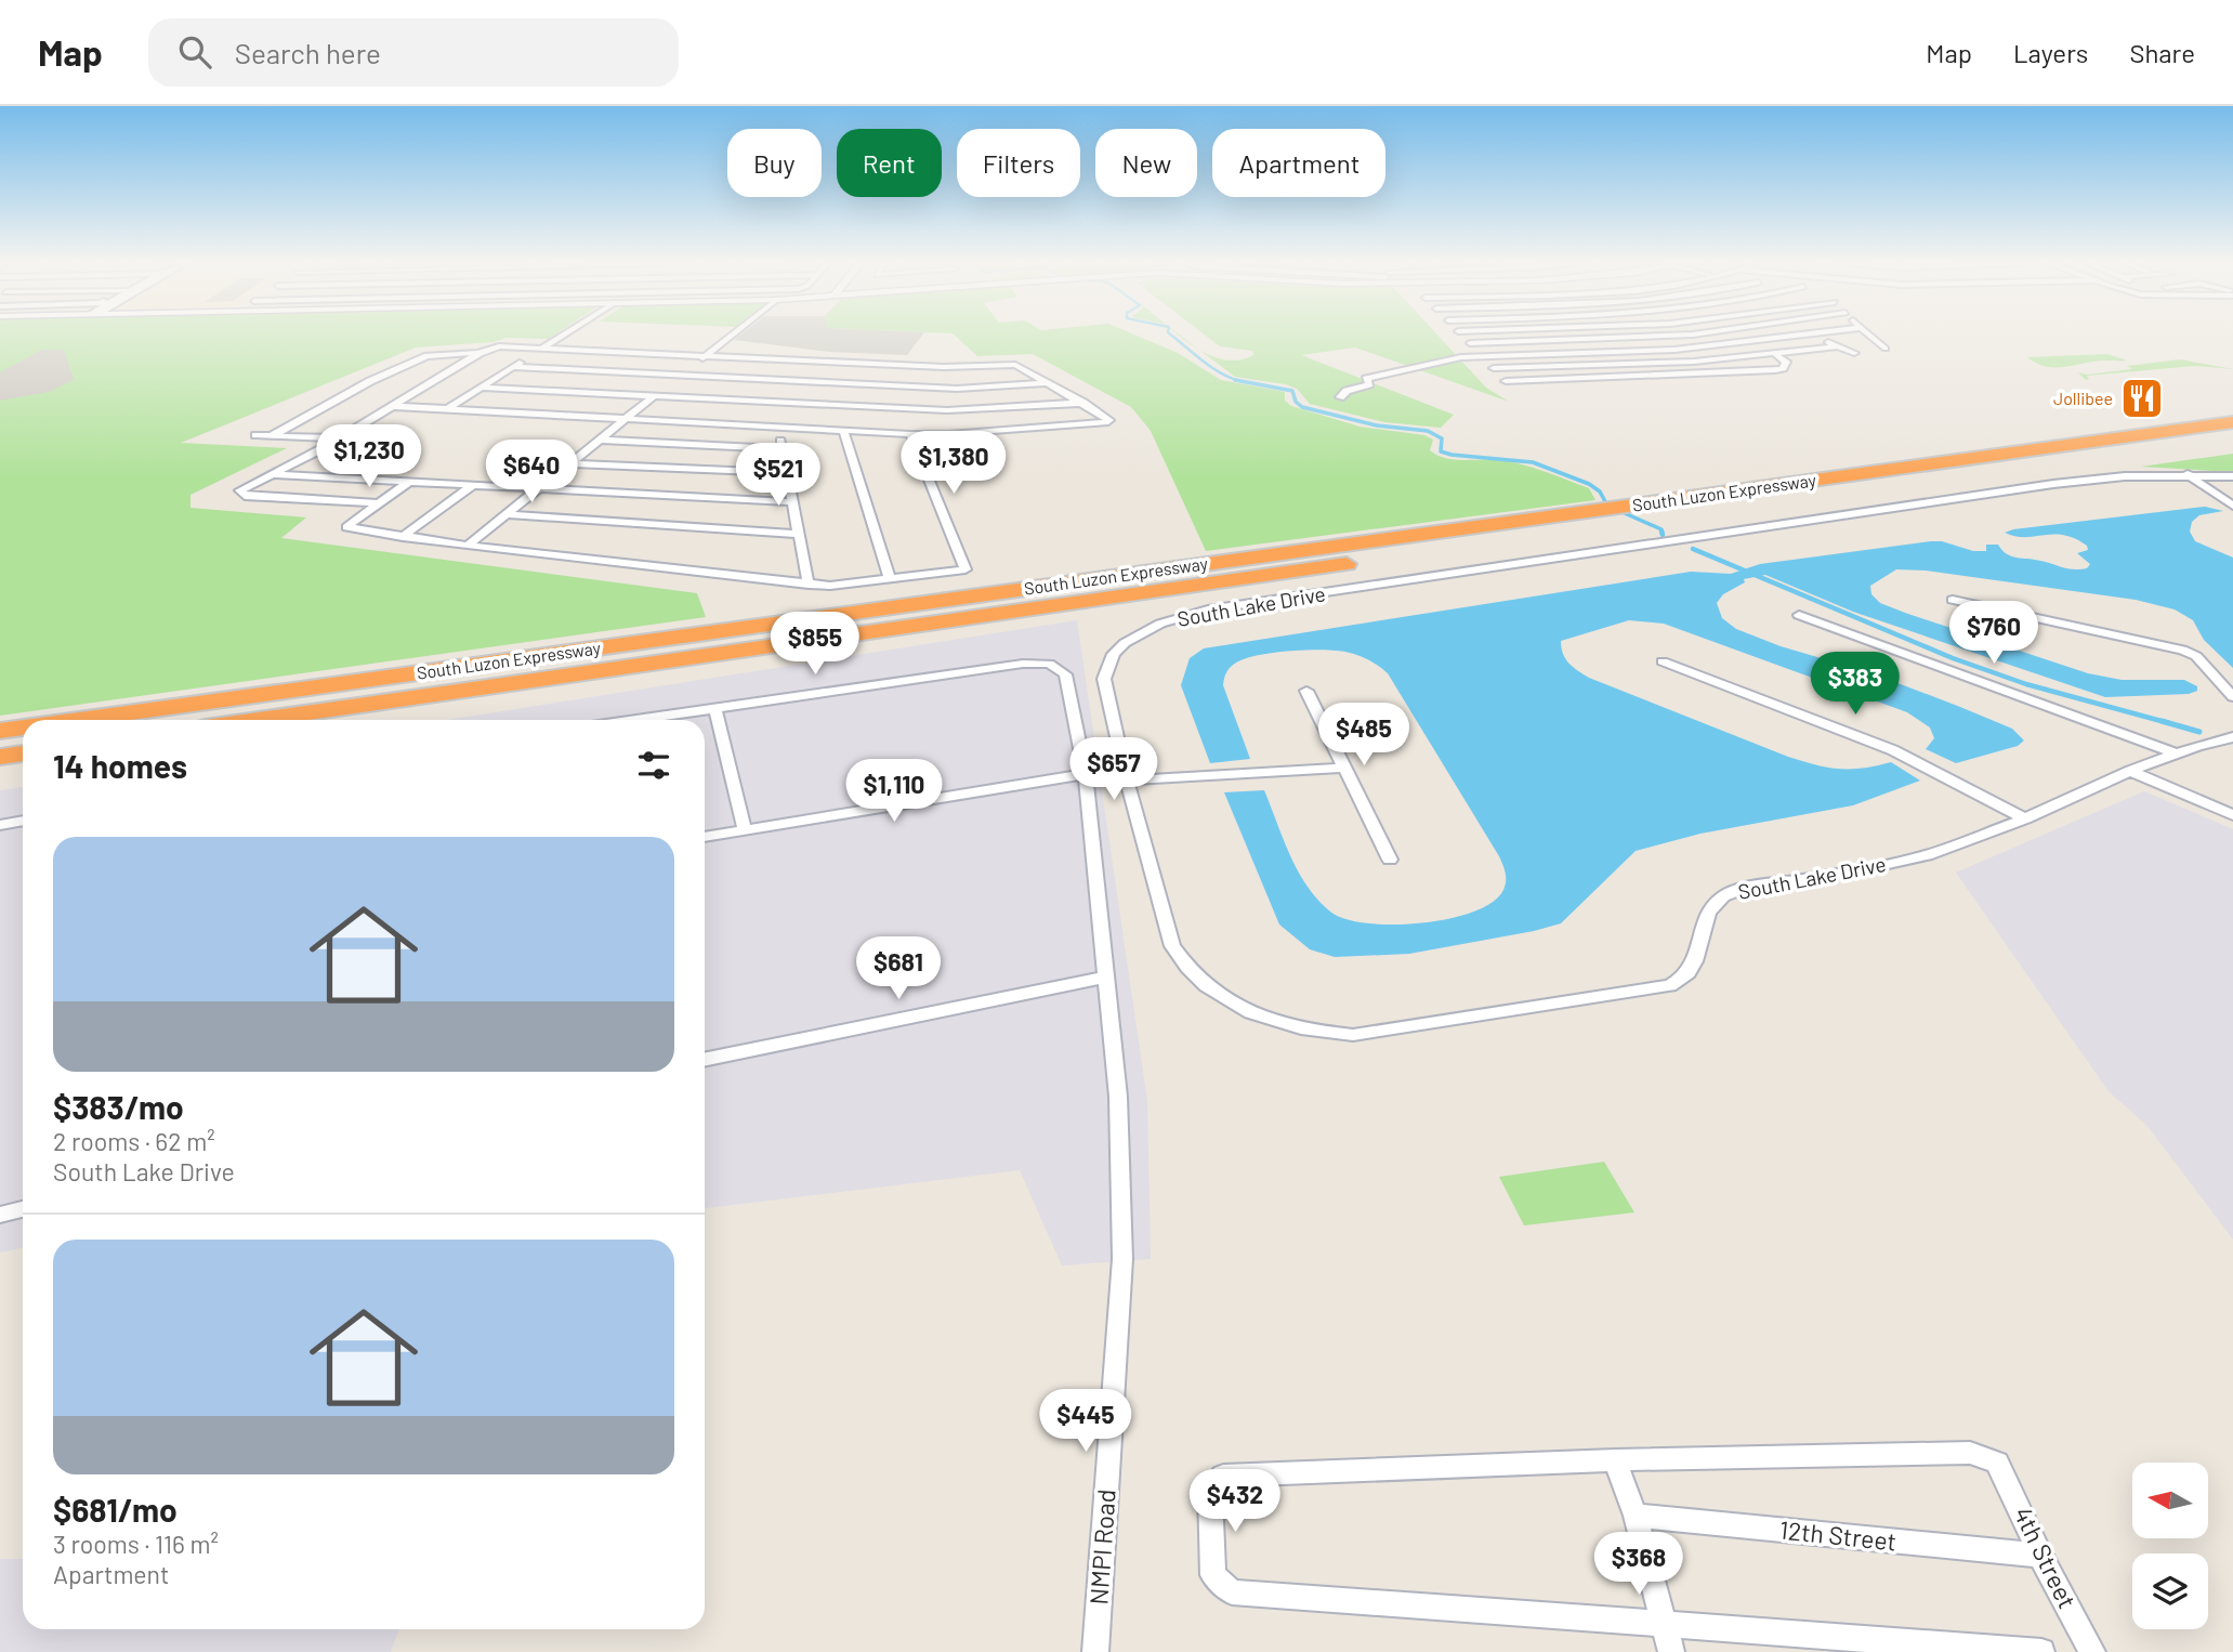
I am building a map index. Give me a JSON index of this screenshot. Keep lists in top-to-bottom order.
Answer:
{
  "streets": {
    "highway": ["South Luzon Expressway"],
    "street": [
      "South Lake Drive",
      "12th Street",
      "NMPI Road",
      "4th Street"
    ]
  },
  "crossings": [
    ["12th Street", "4th Street"]
  ],
  "places": {
    "restaurant": ["Jollibee"]
  },
  "north": "left",
  "page": {
    "header": "Map",
    "search": "Search here",
    "nav": ["Map", "Layers", "Share"],
    "chip": [
      "Buy",
      "Rent",
      "Filters",
      "New",
      "Apartment"
    ],
    "price": [
      "$1,230",
      "$1,380",
      "$640",
      "$521",
      "$760",
      "$855",
      "$383",
      "$485",
      "$657",
      "$1,110",
      "$681",
      "$445",
      "$432",
      "$368"
    ],
    "heading": "14 homes",
    "list": [
      {
        "name": "$383/mo",
        "note": "2 rooms · 62 m² · South Lake Drive"
      },
      {
        "name": "$681/mo",
        "note": "3 rooms · 116 m² · Apartment"
      }
    ]
  }
}
